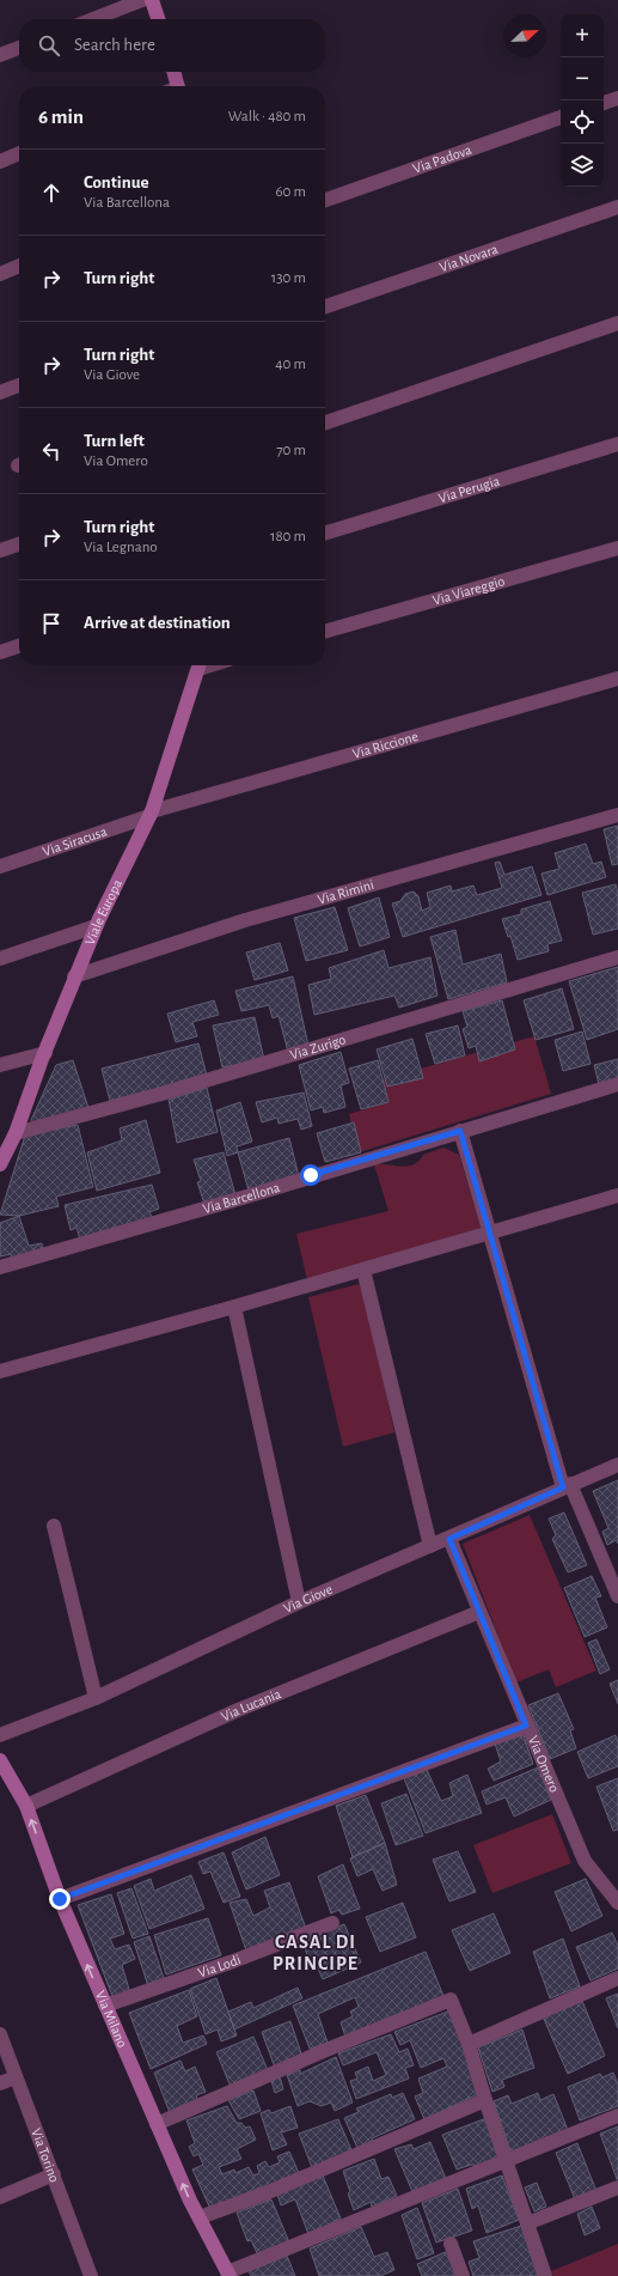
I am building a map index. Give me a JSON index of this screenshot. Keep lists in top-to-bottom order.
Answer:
{
  "streets": {
    "street": [
      "Via Padova",
      "Via Novara",
      "Via Perugia",
      "Via Viareggio",
      "Via Riccione",
      "Via Siracusa",
      "Via Rimini",
      "Viale Europa",
      "Via Zurigo",
      "Via Barcellona",
      "Via Giove",
      "Via Lucania",
      "Via Omero",
      "Via Lodi",
      "Via Milano",
      "Via Torino"
    ]
  },
  "crossings": [
    ["Via Riccione", "Via Siracusa"],
    ["Via Riccione", "Viale Europa"],
    ["Via Siracusa", "Viale Europa"],
    ["Via Rimini", "Viale Europa"],
    ["Viale Europa", "Via Zurigo"],
    ["Via Giove", "Via Omero"],
    ["Via Lucania", "Via Omero"],
    ["Via Lucania", "Via Milano"],
    ["Via Lodi", "Via Milano"]
  ],
  "one_way": ["Via Milano"],
  "districts": ["CASAL DI PRINCIPE"],
  "north": "top right",
  "page": {
    "map_buttons": ["+", "−"],
    "search": "Search here",
    "heading": ["6 min", "Walk · 480 m"],
    "list": [
      ["Continue", "Via Barcellona", "60 m"],
      ["Turn right", "130 m"],
      ["Turn right", "Via Giove", "40 m"],
      ["Turn left", "Via Omero", "70 m"],
      ["Turn right", "Via Legnano", "180 m"],
      "Arrive at destination"
    ]
  }
}
